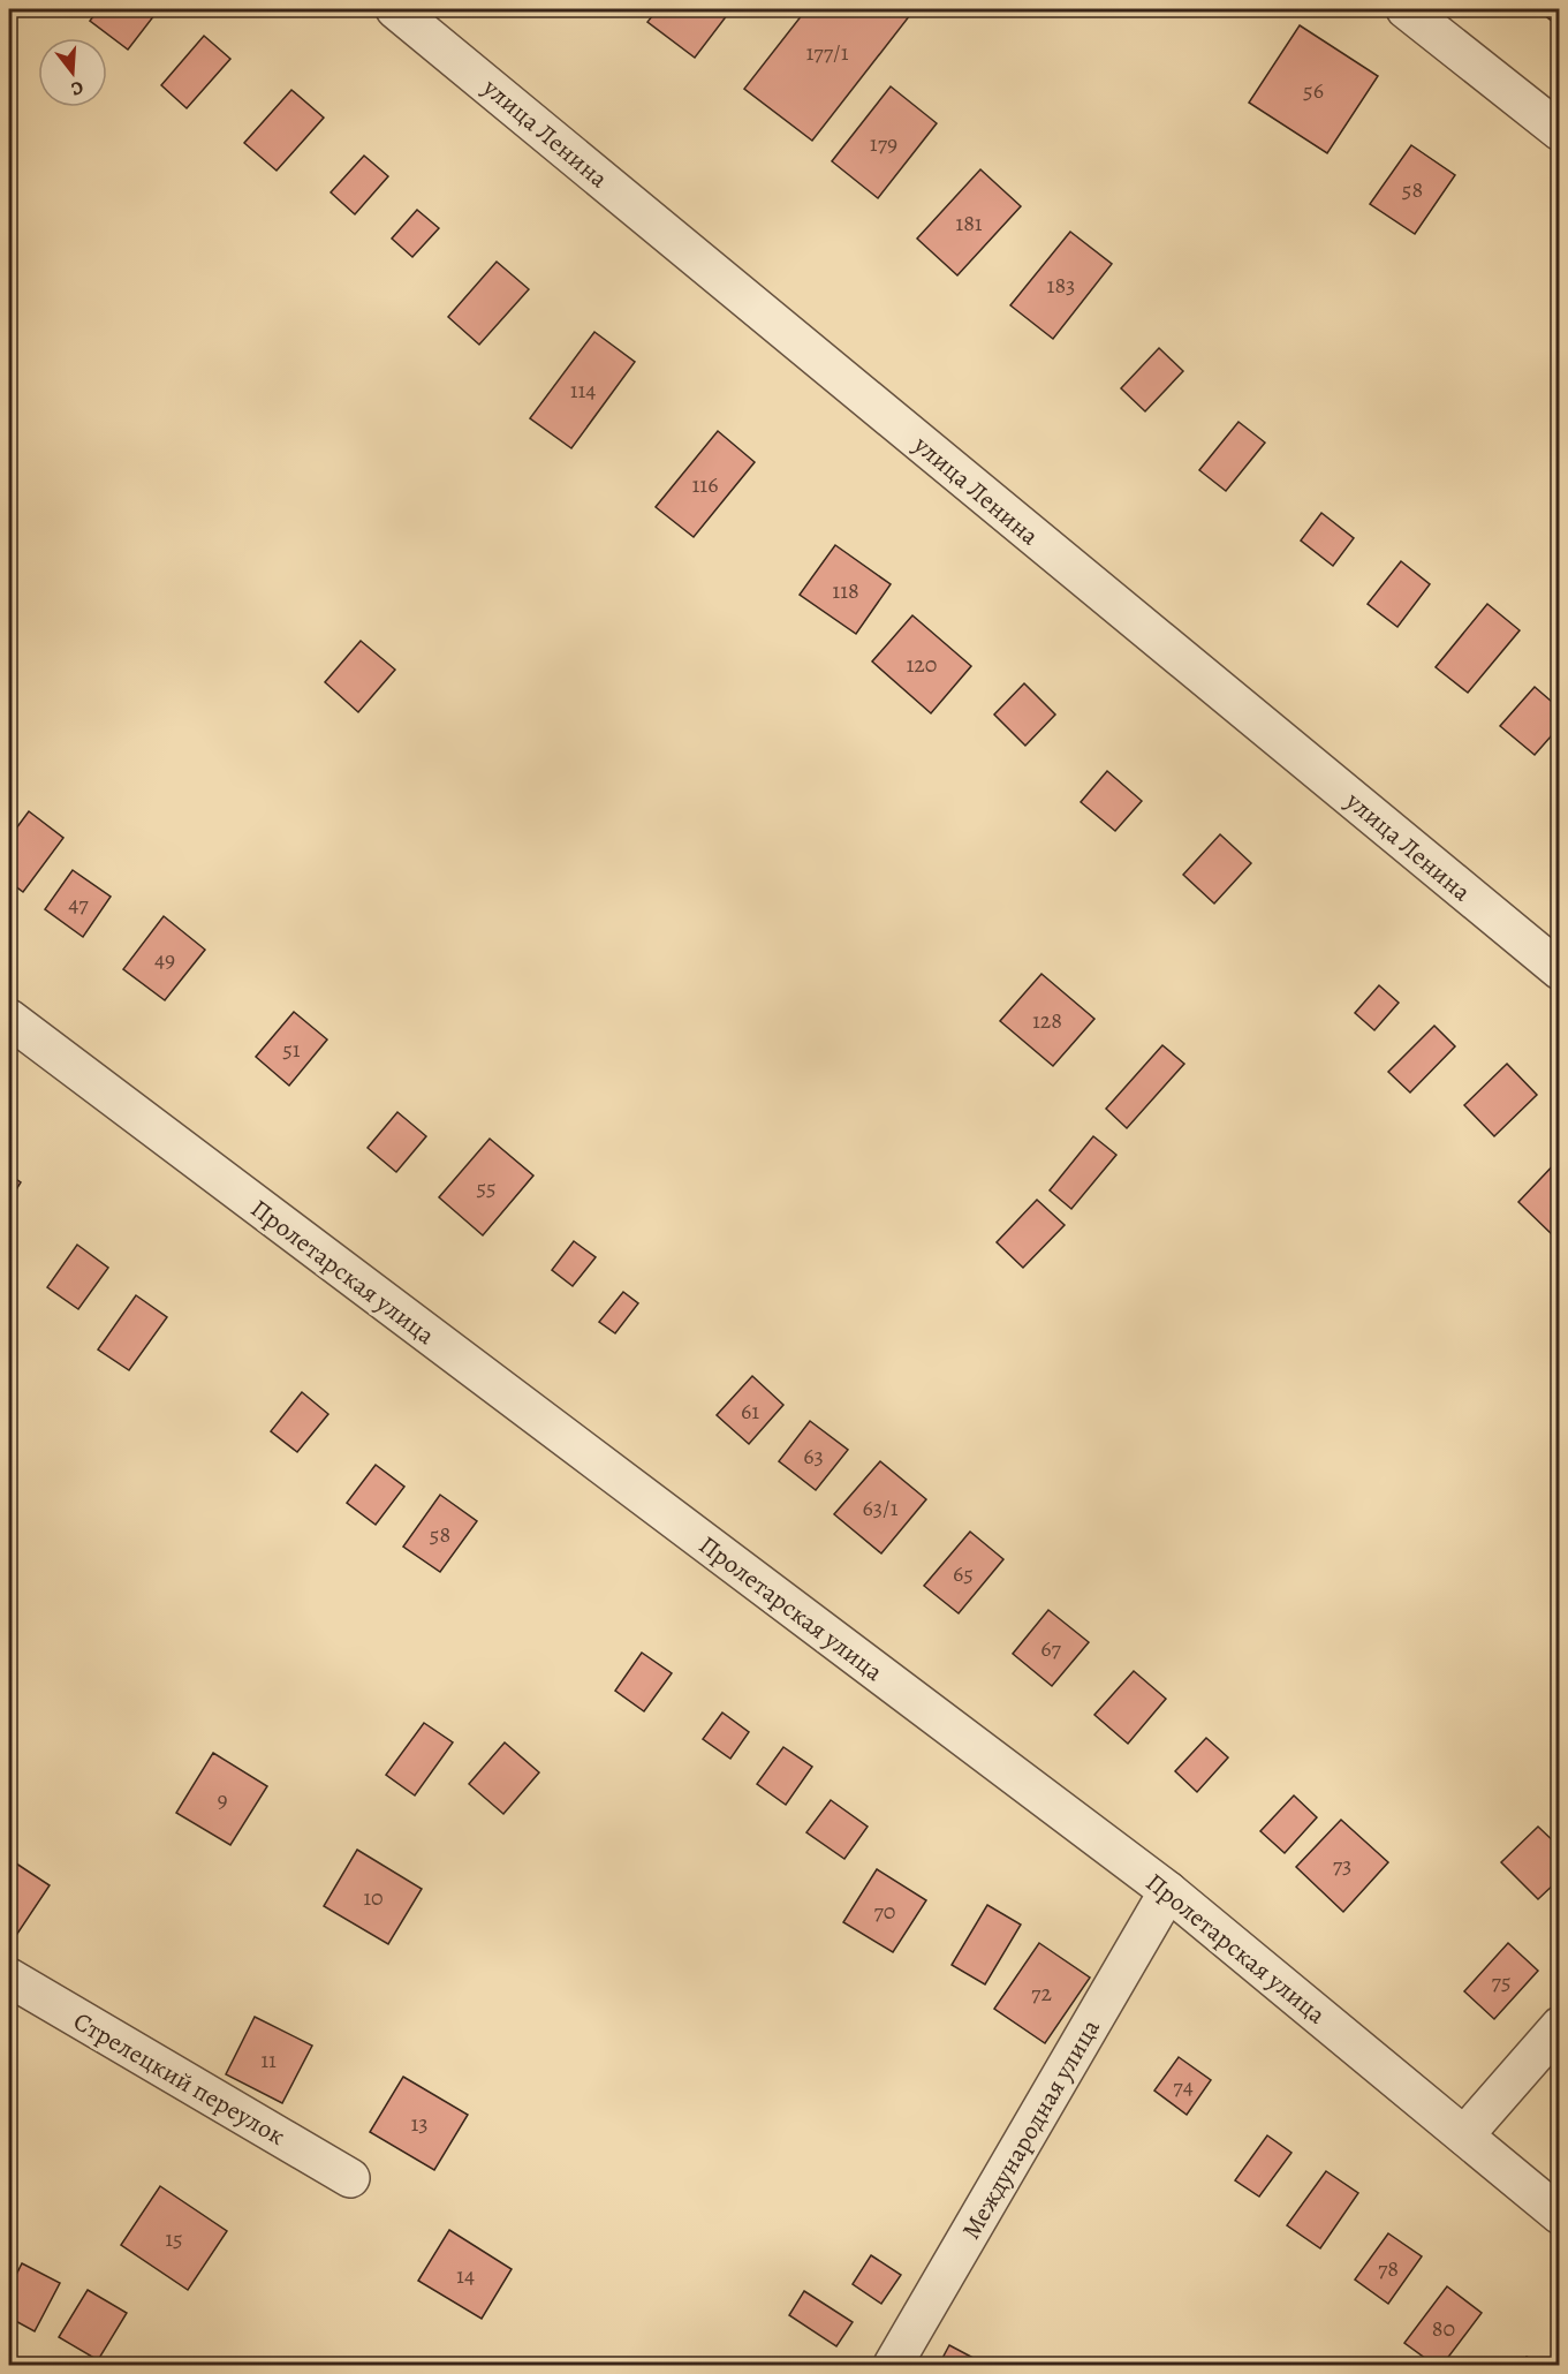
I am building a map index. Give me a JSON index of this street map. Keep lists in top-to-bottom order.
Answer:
{
  "streets": {
    "street": [
      "улица Ленина",
      "Пролетарская улица",
      "Стрелецкий переулок",
      "Международная улица"
    ]
  },
  "crossings": [
    ["Пролетарская улица", "Международная улица"]
  ],
  "house_numbers": [
    "177/1",
    "56",
    "179",
    "58",
    "181",
    "183",
    "114",
    "116",
    "118",
    "120",
    "47",
    "49",
    "128",
    "51",
    "55",
    "61",
    "63",
    "63/1",
    "58",
    "65",
    "67",
    "9",
    "73",
    "10",
    "70",
    "75",
    "72",
    "11",
    "74",
    "13",
    "15",
    "78",
    "14",
    "80"
  ],
  "north": "bottom"
}
